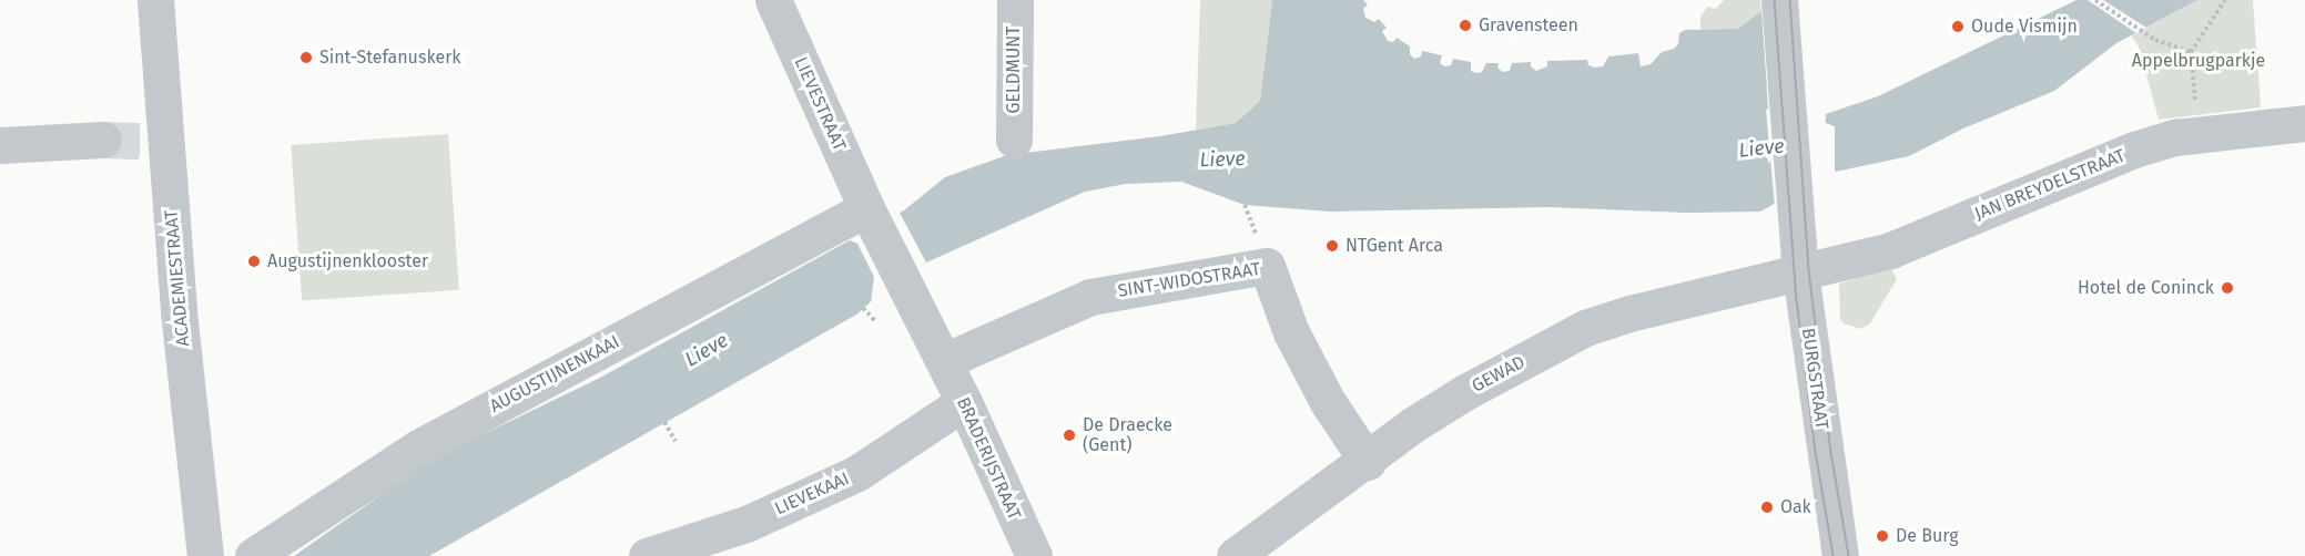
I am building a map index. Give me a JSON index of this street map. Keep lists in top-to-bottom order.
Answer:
{
  "streets": {
    "street": [
      "GELDMUNT",
      "LIEVESTRAAT",
      "JAN BREYDELSTRAAT",
      "ACADEMIESTRAAT",
      "SINT-WIDOSTRAAT",
      "AUGUSTIJNENKAAI",
      "GEWAD",
      "BURGSTRAAT",
      "BRADERIJSTRAAT",
      "LIEVEKAAI"
    ]
  },
  "crossings": [
    ["LIEVESTRAAT", "AUGUSTIJNENKAAI"],
    ["JAN BREYDELSTRAAT", "GEWAD"],
    ["JAN BREYDELSTRAAT", "BURGSTRAAT"],
    ["SINT-WIDOSTRAAT", "GEWAD"],
    ["SINT-WIDOSTRAAT", "BRADERIJSTRAAT"],
    ["SINT-WIDOSTRAAT", "LIEVEKAAI"],
    ["GEWAD", "BURGSTRAAT"],
    ["BRADERIJSTRAAT", "LIEVEKAAI"]
  ],
  "water": ["Lieve"],
  "parks": ["Appelbrugparkje"],
  "places": [
    "Gravensteen",
    "Oude Vismijn",
    "Sint-Stefanuskerk",
    "NTGent Arca",
    "Augustijnenklooster",
    "Hotel de Coninck",
    "De Draecke (Gent)",
    "Oak",
    "De Burg"
  ]
}
